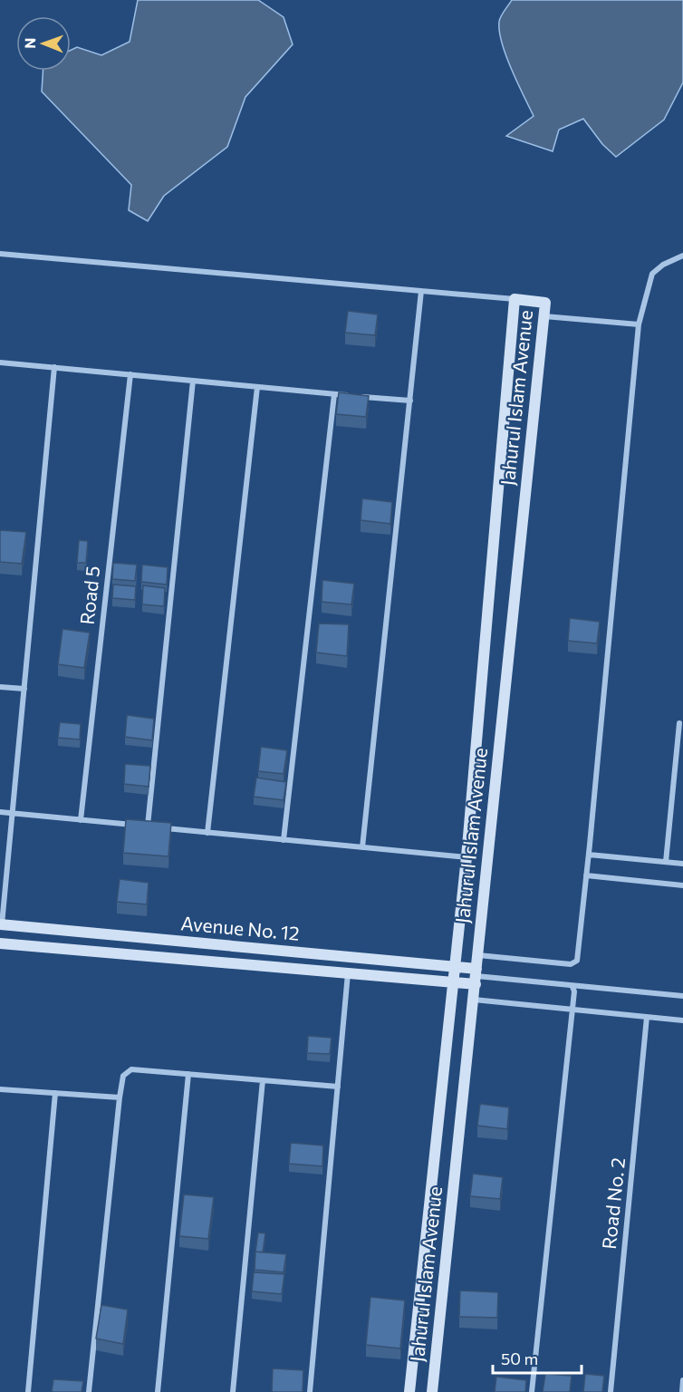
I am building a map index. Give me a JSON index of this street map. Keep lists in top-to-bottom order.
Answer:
{
  "streets": {
    "street": [
      "Jahurul Islam Avenue",
      "Road 5",
      "Avenue No. 12",
      "Road No. 2"
    ]
  },
  "crossings": [
    ["Jahurul Islam Avenue", "Avenue No. 12"]
  ],
  "scale_bar": "50 m",
  "north": "left"
}
